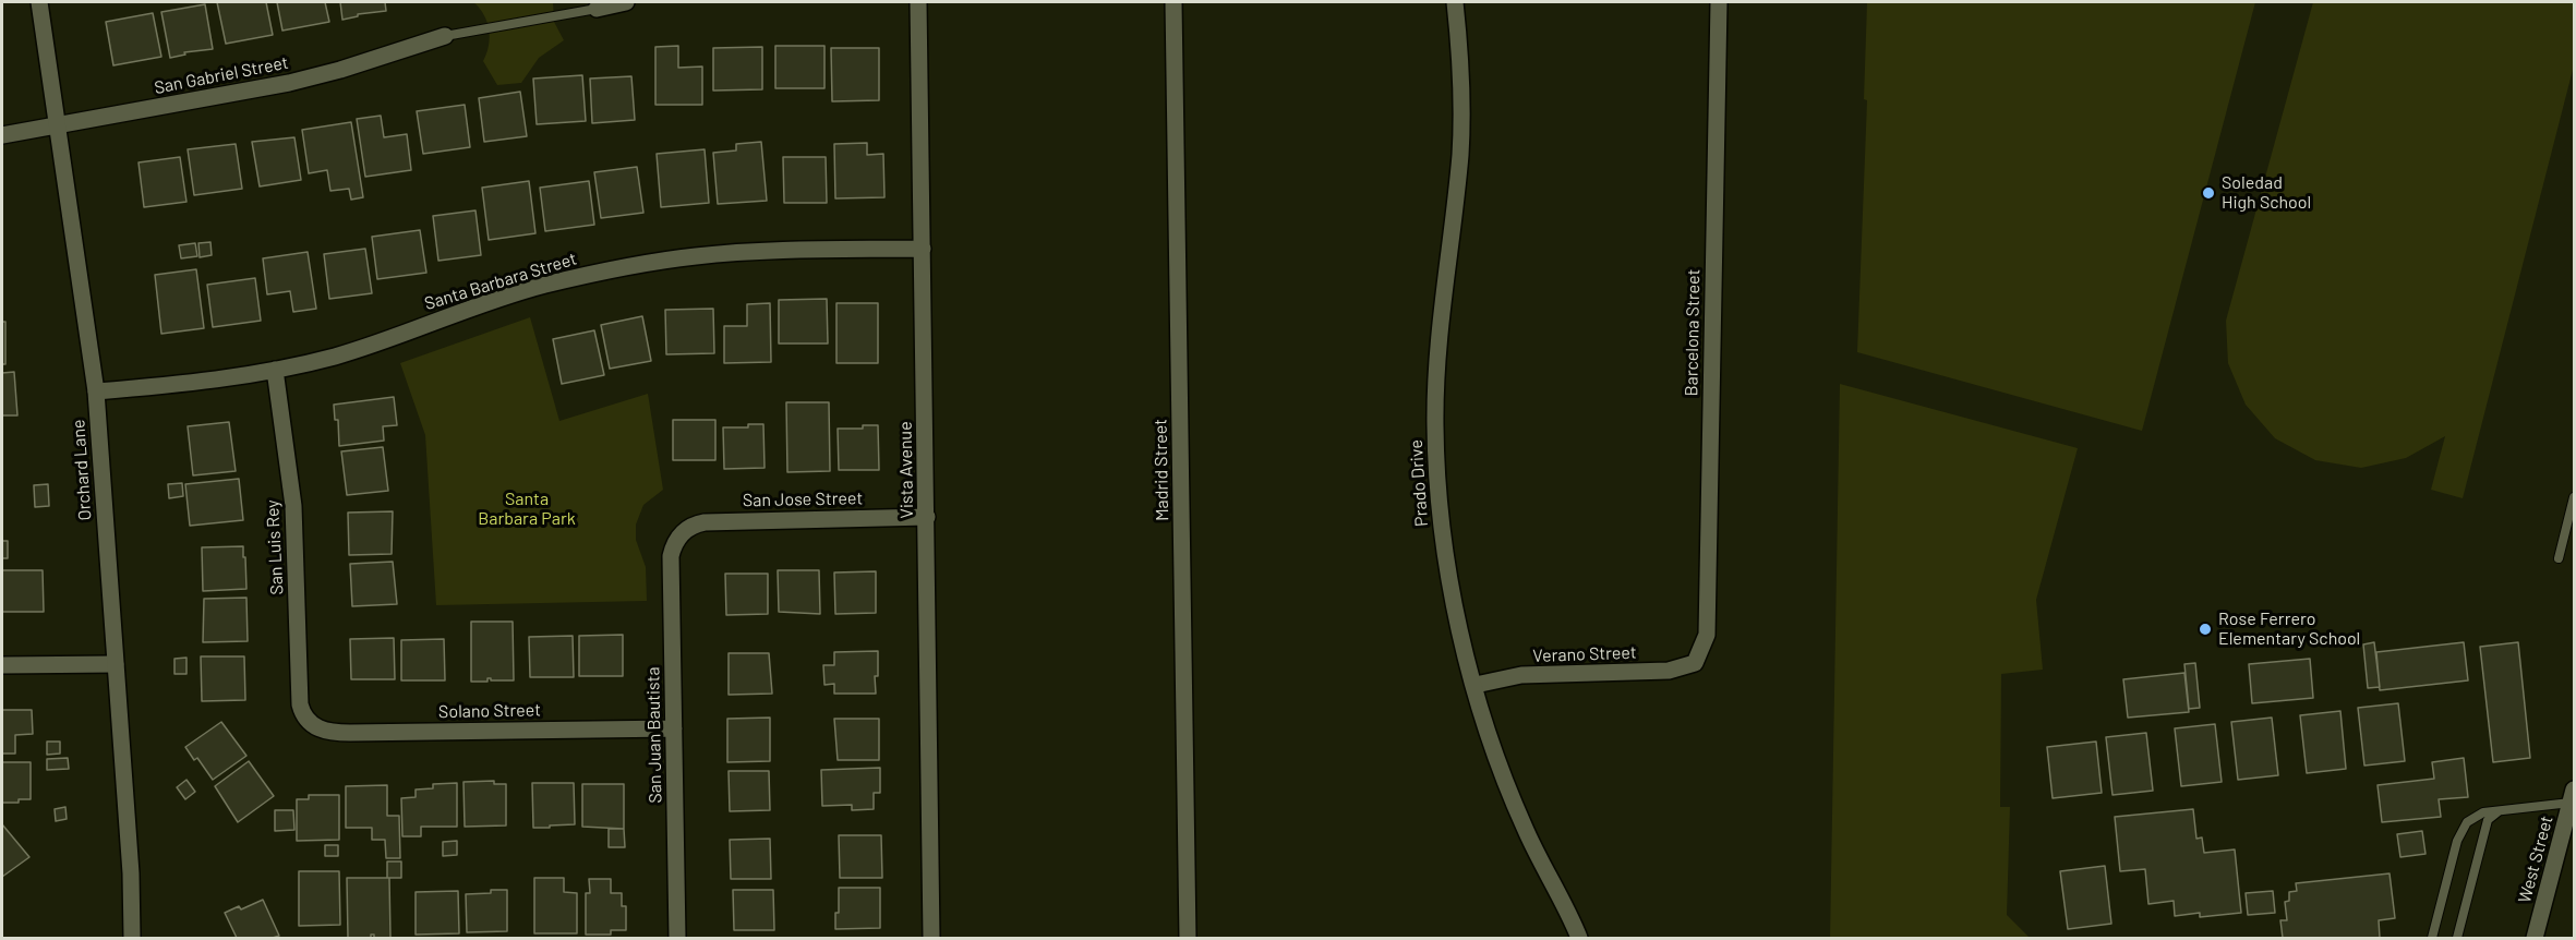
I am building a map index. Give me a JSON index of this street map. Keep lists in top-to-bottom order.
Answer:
{
  "streets": {
    "street": [
      "San Gabriel Street",
      "Santa Barbara Street",
      "Barcelona Street",
      "Orchard Lane",
      "Vista Avenue",
      "Madrid Street",
      "Prado Drive",
      "San Jose Street",
      "San Luis Rey",
      "Verano Street",
      "Solano Street",
      "San Juan Bautista",
      "West Street"
    ]
  },
  "crossings": [
    ["San Gabriel Street", "Orchard Lane"],
    ["Santa Barbara Street", "Orchard Lane"],
    ["Santa Barbara Street", "Vista Avenue"],
    ["Santa Barbara Street", "San Luis Rey"],
    ["Barcelona Street", "Verano Street"],
    ["Vista Avenue", "San Jose Street"],
    ["Prado Drive", "Verano Street"],
    ["San Jose Street", "San Juan Bautista"],
    ["San Luis Rey", "Solano Street"],
    ["Solano Street", "San Juan Bautista"]
  ],
  "parks": ["Santa Barbara Park"],
  "places": ["Soledad High School", "Rose Ferrero Elementary School"]
}
